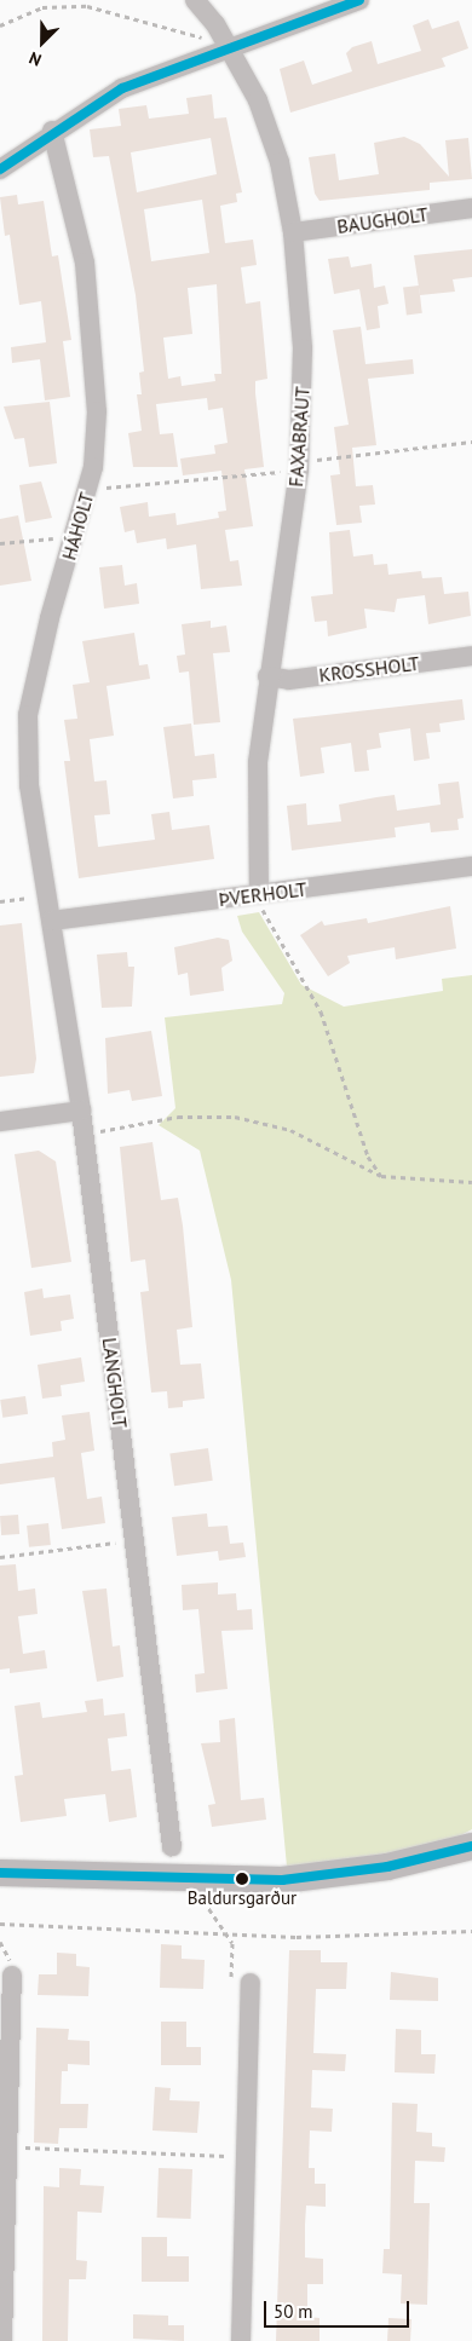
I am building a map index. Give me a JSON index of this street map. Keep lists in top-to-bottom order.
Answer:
{
  "streets": {
    "street": [
      "BAUGHOLT",
      "FAXABRAUT",
      "HÁHOLT",
      "KROSSHOLT",
      "ÞVERHOLT",
      "LANGHOLT"
    ]
  },
  "crossings": [
    ["BAUGHOLT", "FAXABRAUT"],
    ["FAXABRAUT", "KROSSHOLT"],
    ["FAXABRAUT", "ÞVERHOLT"],
    ["HÁHOLT", "ÞVERHOLT"],
    ["HÁHOLT", "LANGHOLT"],
    ["ÞVERHOLT", "LANGHOLT"]
  ],
  "places": ["Baldursgarður"],
  "scale_bar": "50 m",
  "north": "bottom left"
}
